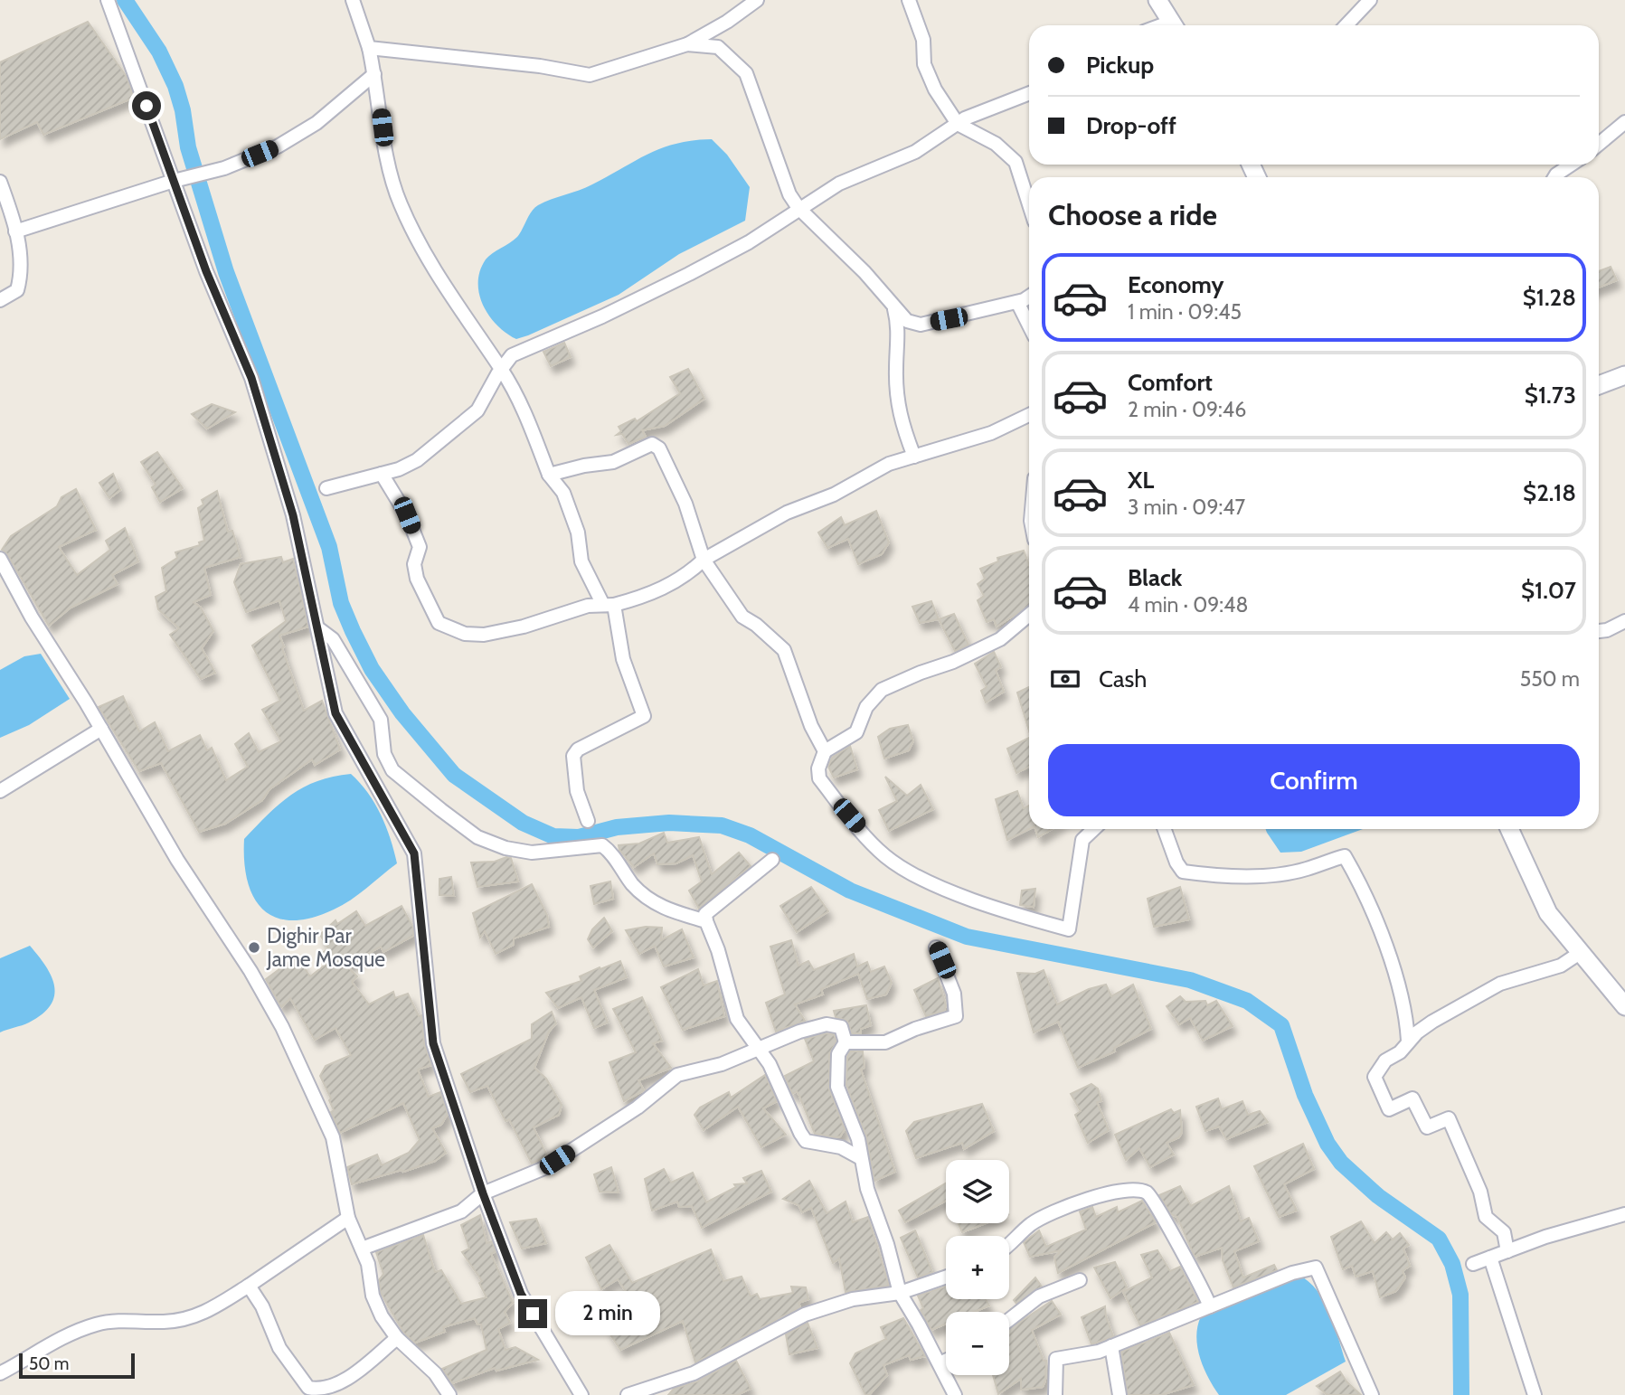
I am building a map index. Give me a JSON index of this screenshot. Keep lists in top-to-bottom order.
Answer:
{
  "places": ["Dighir Par Jame Mosque"],
  "scale_bar": "50 m",
  "page": {
    "banner": ["Pickup", "Drop-off"],
    "heading": "Choose a ride",
    "list": [
      {
        "name": "Economy",
        "note": "1 min · 09:45",
        "value": "$1.28"
      },
      {
        "name": "Comfort",
        "note": "2 min · 09:46",
        "value": "$1.73"
      },
      {
        "name": "XL",
        "note": "3 min · 09:47",
        "value": "$2.18"
      },
      {
        "name": "Black",
        "note": "4 min · 09:48",
        "value": "$1.07"
      }
    ],
    "pay": ["Cash", "550 m"],
    "buttons": "Confirm",
    "map_buttons": ["+", "−"],
    "bubble": "2 min",
    "scale": "50 m"
  }
}
